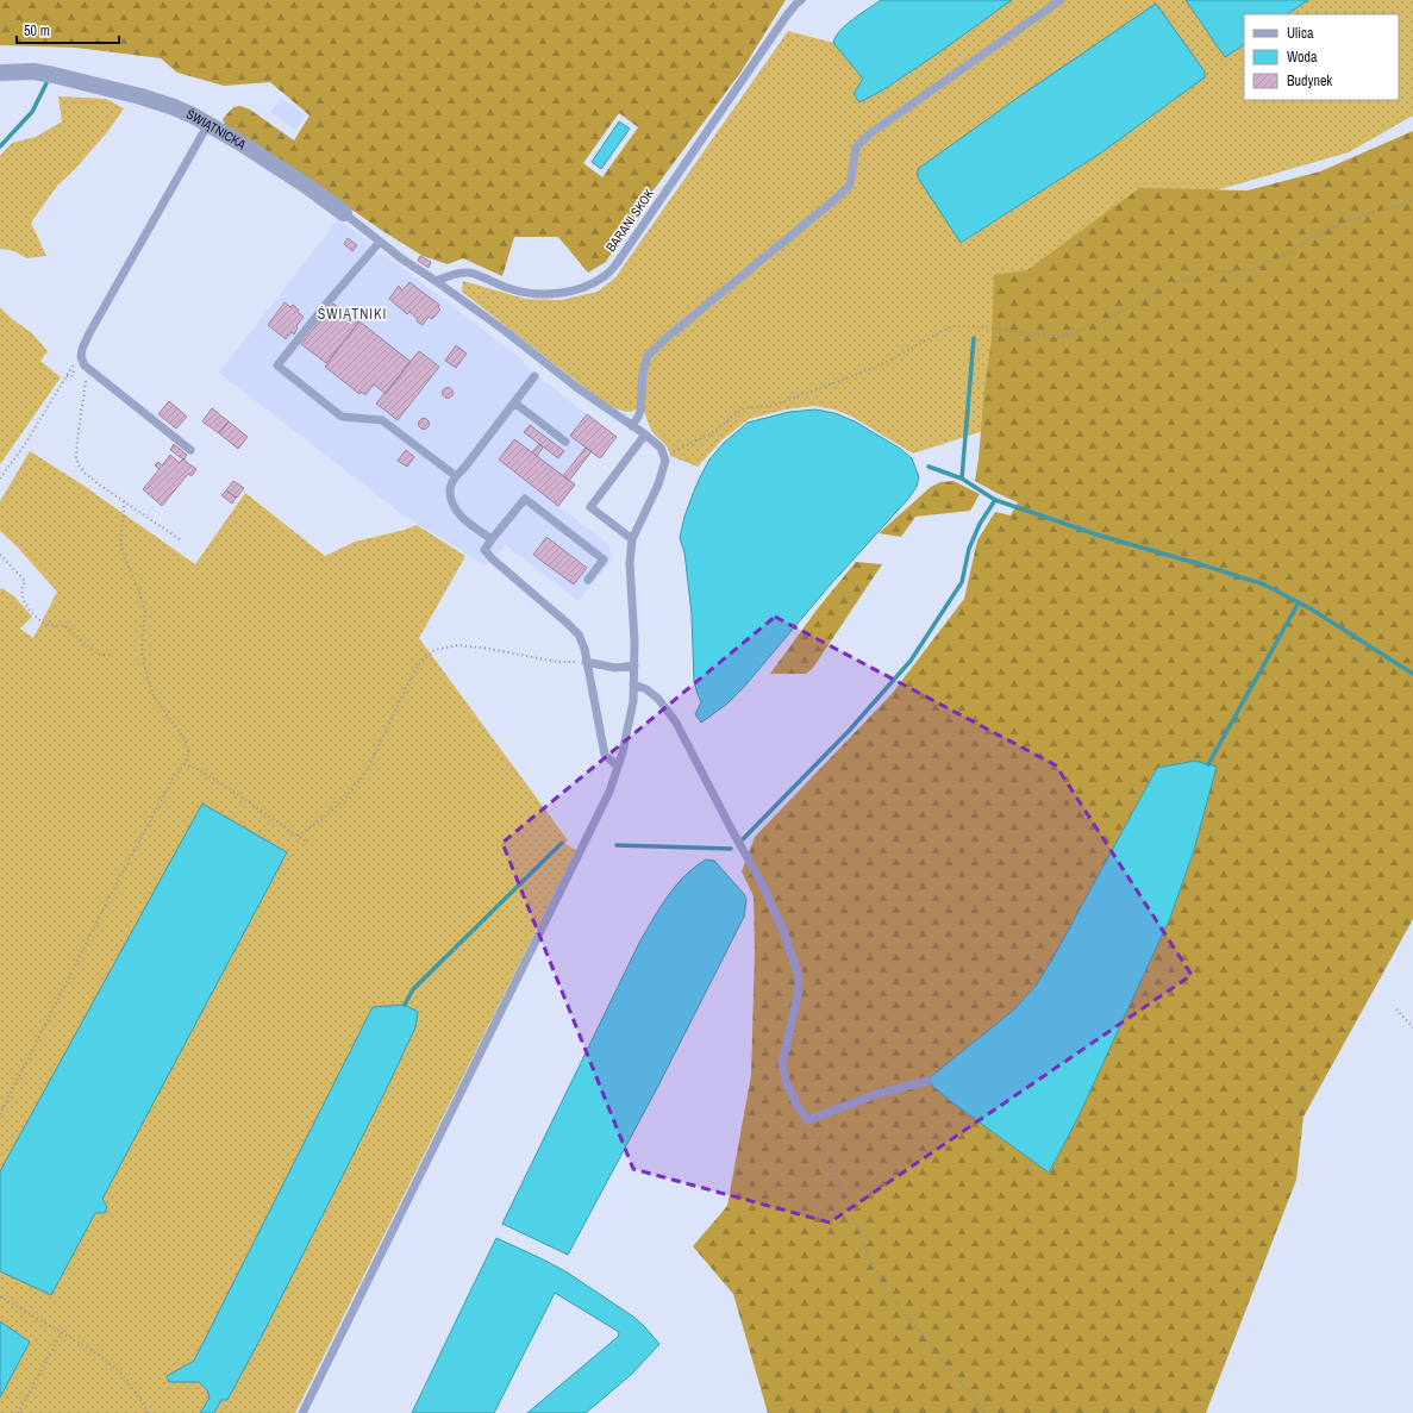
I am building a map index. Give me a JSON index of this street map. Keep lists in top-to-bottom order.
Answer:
{
  "streets": {
    "street": ["ŚWIĄTNICKA"],
    "lane": ["BARANI SKOK"]
  },
  "crossings": [
    ["ŚWIĄTNICKA", "BARANI SKOK"]
  ],
  "districts": ["ŚWIĄTNIKI"],
  "legend": ["Ulica", "Woda", "Budynek"],
  "scale_bar": "50 m"
}
